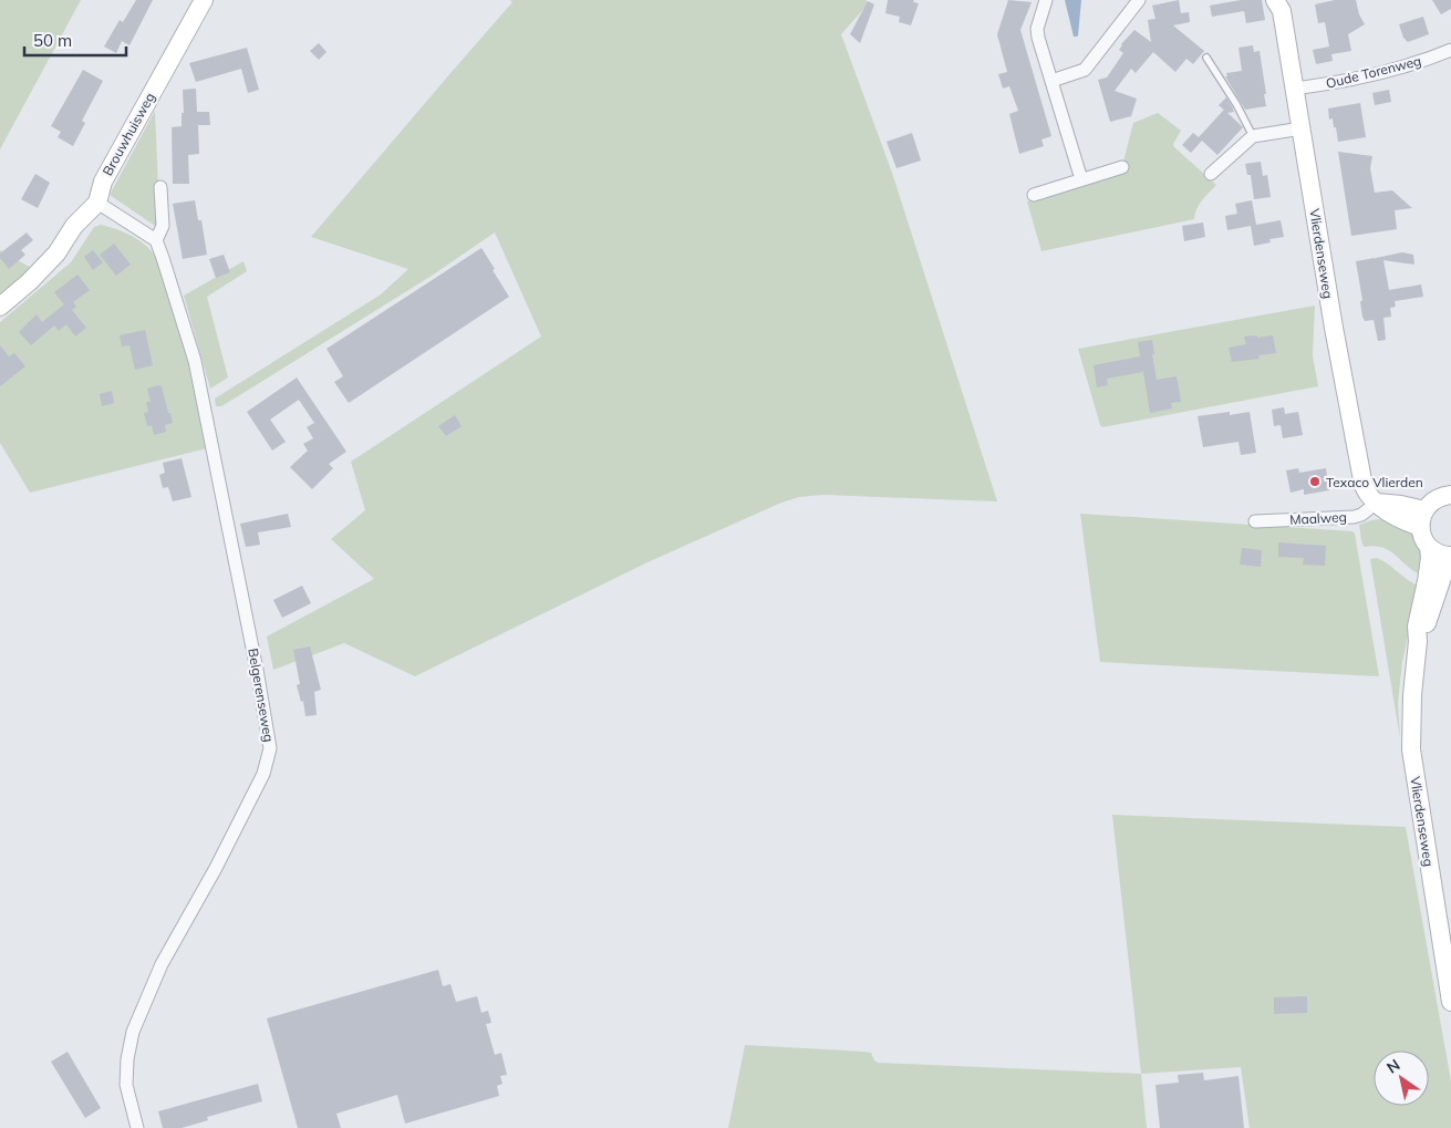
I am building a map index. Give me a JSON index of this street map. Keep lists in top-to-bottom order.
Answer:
{
  "streets": {
    "street": [
      "Oude Torenweg",
      "Brouwhuisweg",
      "Vlierdenseweg",
      "Maalweg",
      "Belgerenseweg"
    ]
  },
  "crossings": [
    ["Oude Torenweg", "Vlierdenseweg"],
    ["Vlierdenseweg", "Maalweg"]
  ],
  "places": ["Texaco Vlierden"],
  "scale_bar": "50 m",
  "north": "top left"
}
